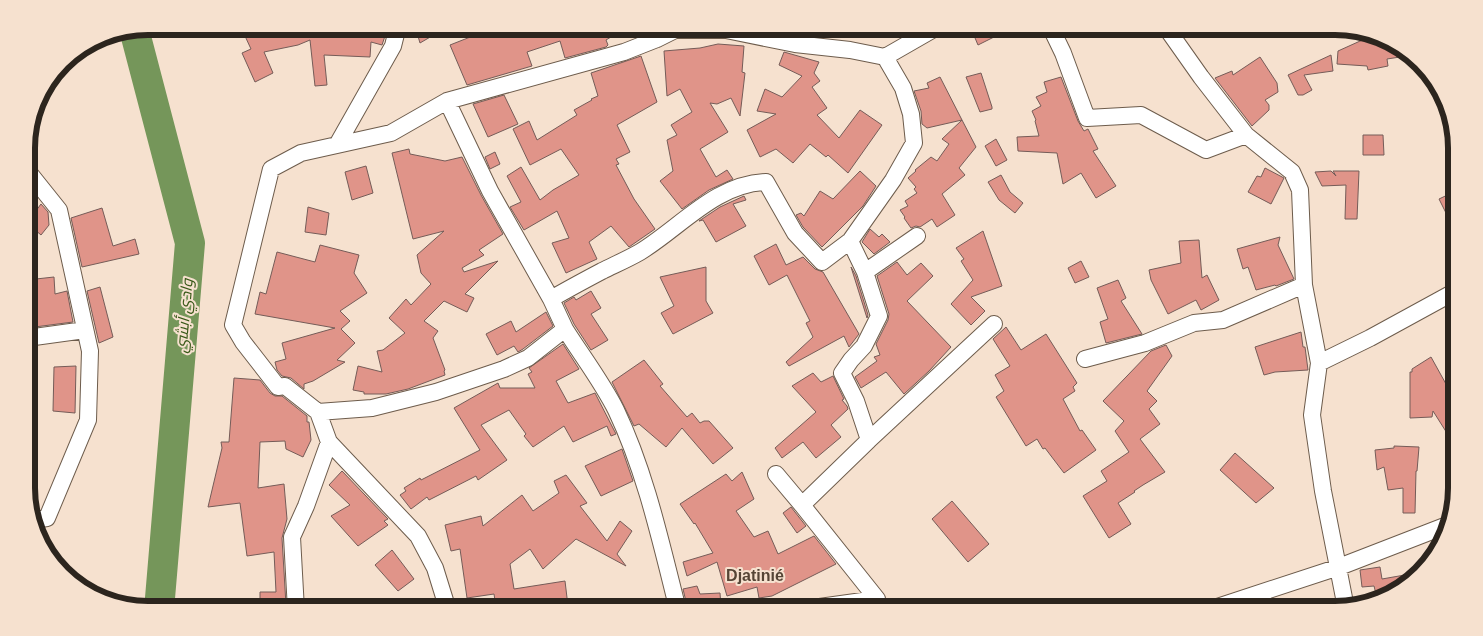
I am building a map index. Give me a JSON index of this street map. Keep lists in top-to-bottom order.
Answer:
{
  "districts": ["Djatinié"],
  "water": ["وادي أبشي"]
}
